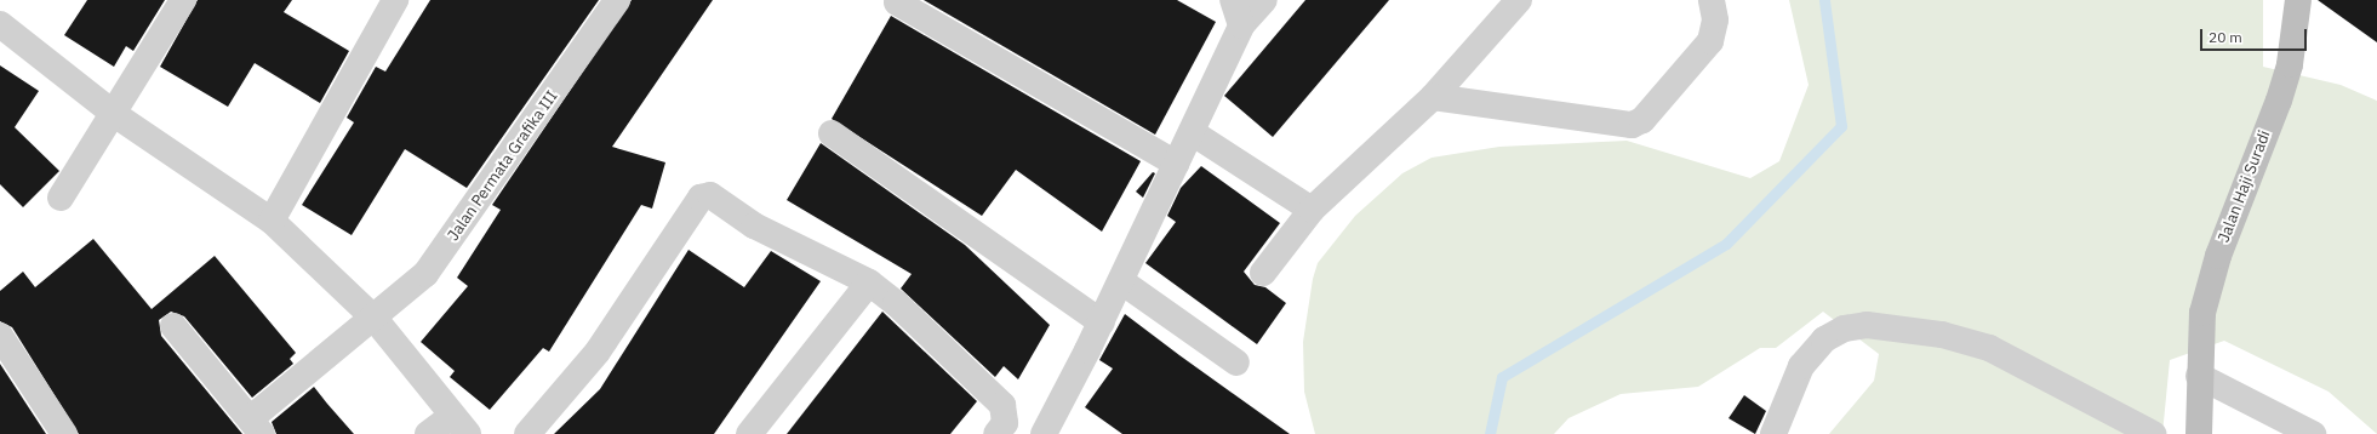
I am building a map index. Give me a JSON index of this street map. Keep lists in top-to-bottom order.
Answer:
{
  "streets": {
    "street": ["Jalan Permata Grafika III", "Jalan Haji Suradi"]
  },
  "scale_bar": "20 m"
}
